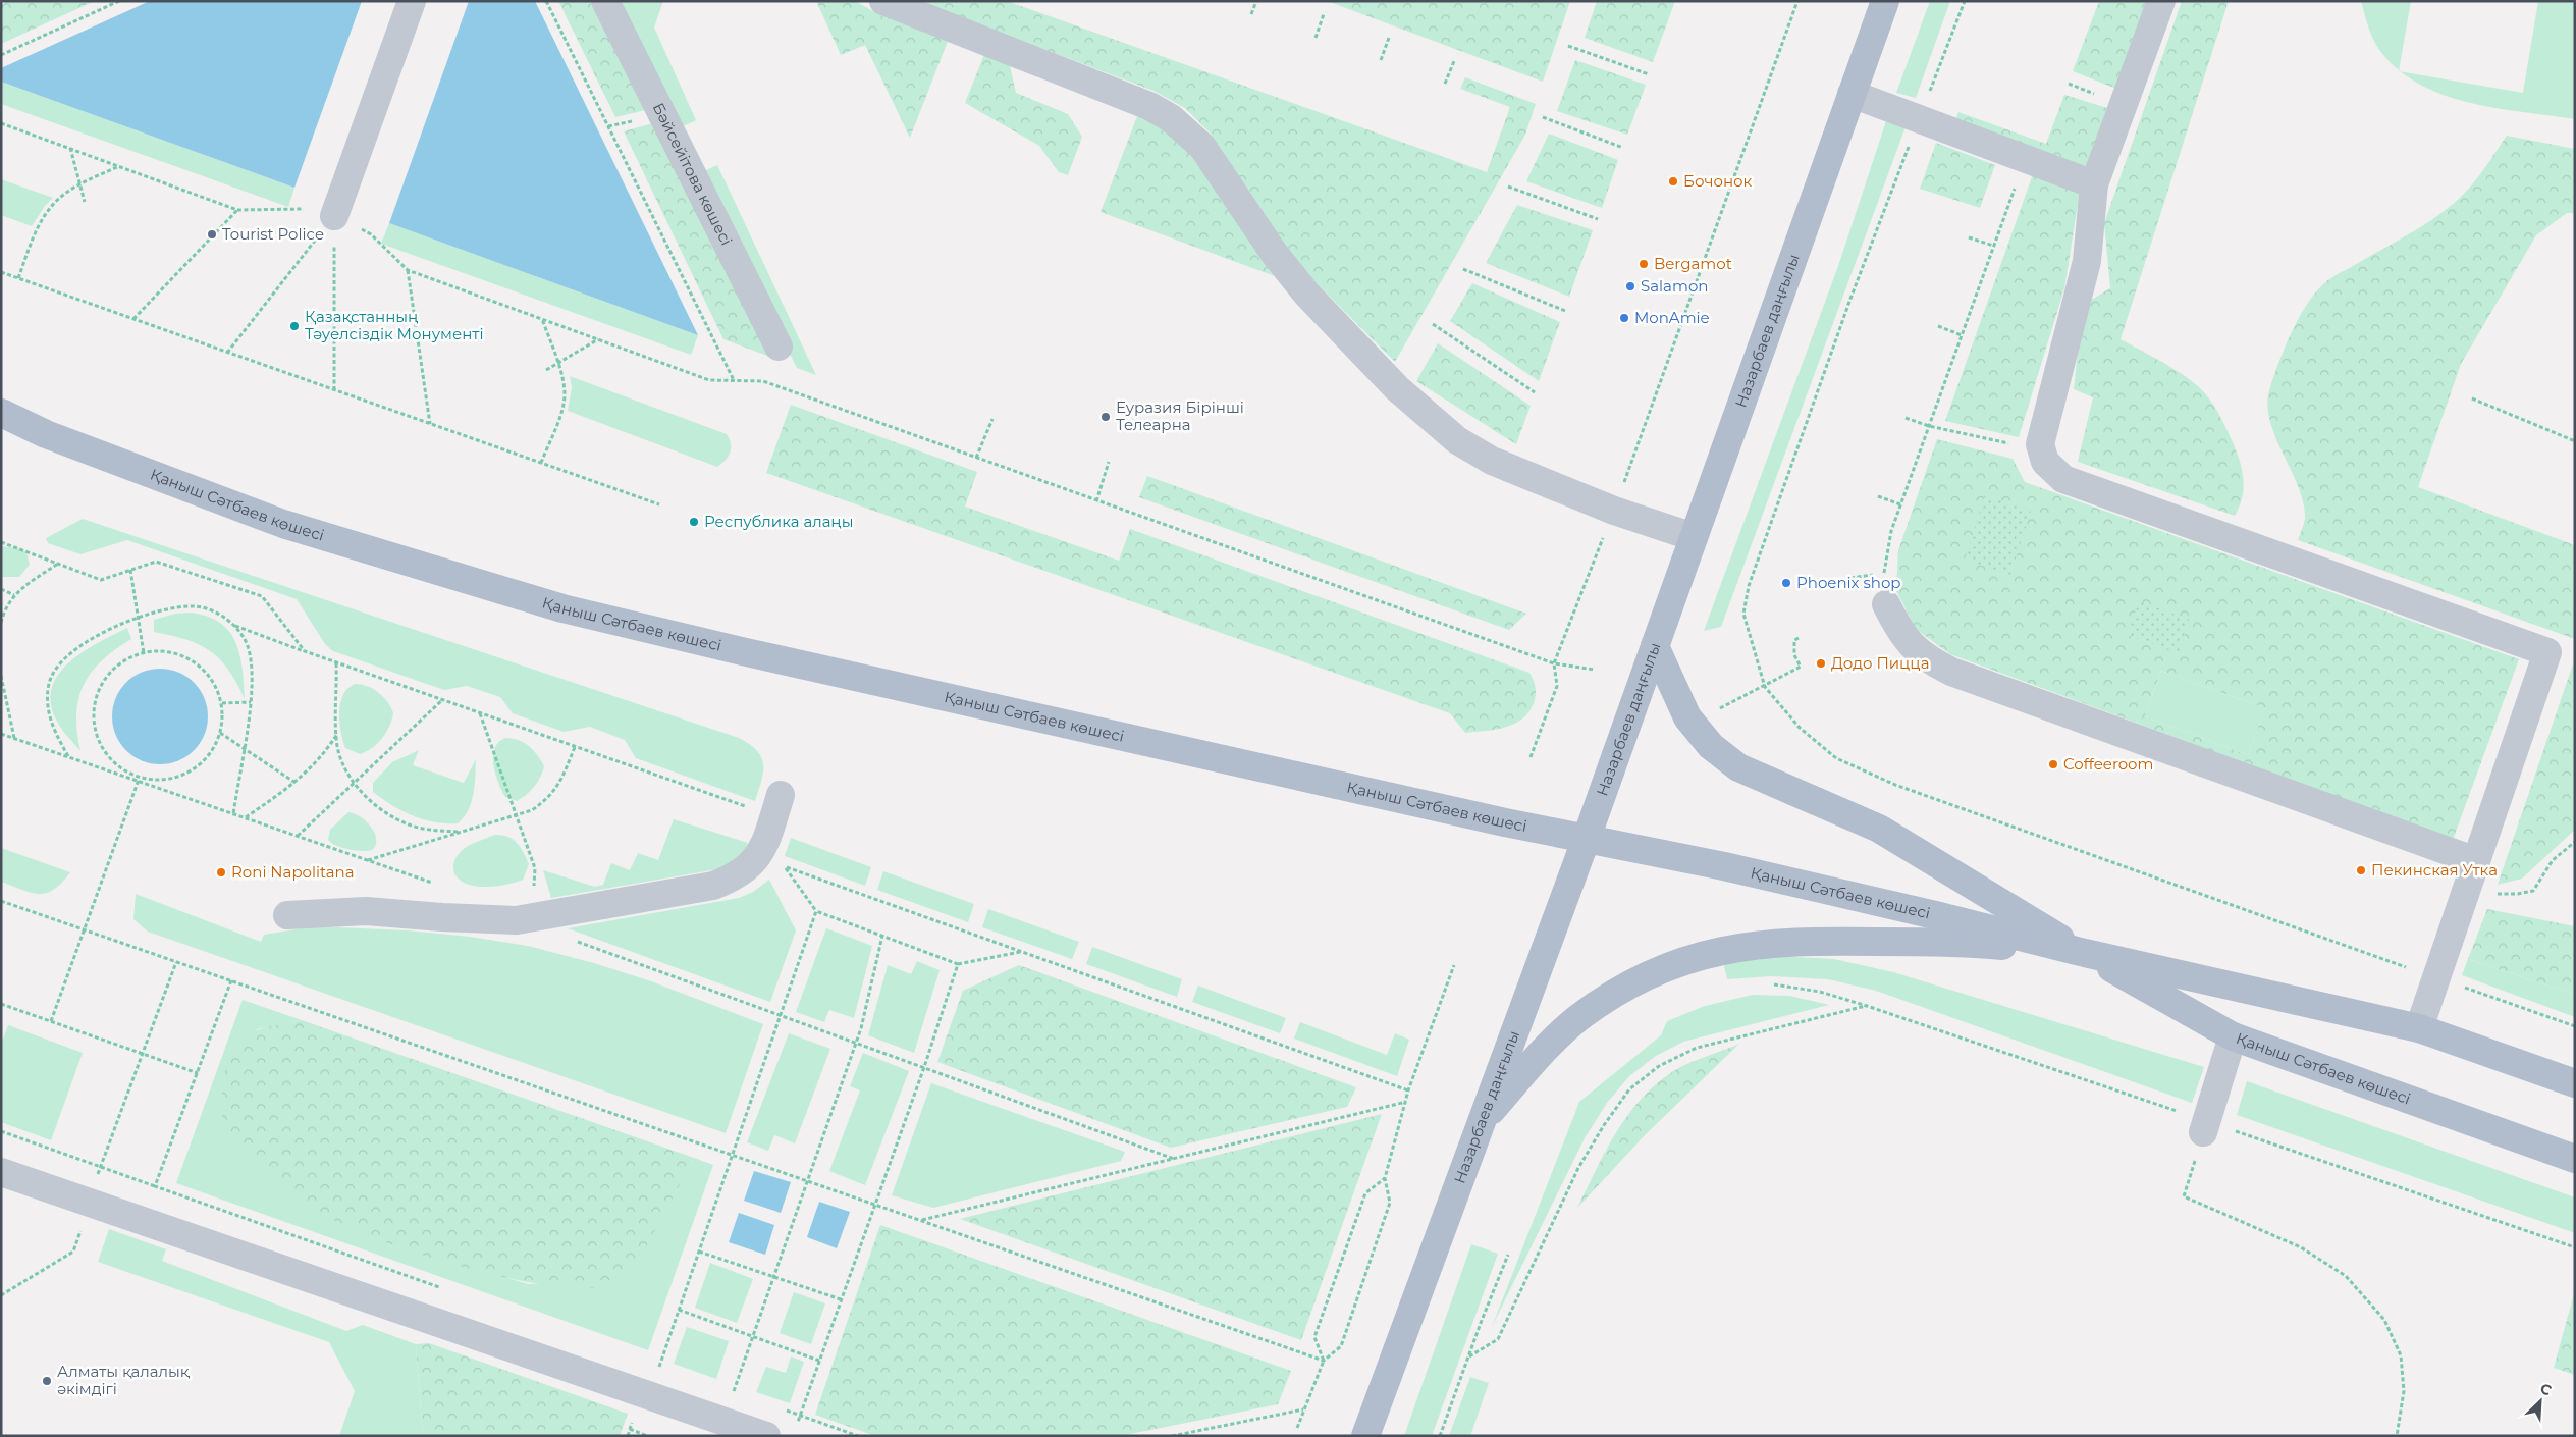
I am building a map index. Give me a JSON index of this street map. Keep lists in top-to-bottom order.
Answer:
{
  "streets": {
    "main road": ["Назарбаев даңғылы", "Қаныш Сәтбаев көшесі"],
    "street": ["Бәйсейітова көшесі"]
  },
  "crossings": [
    ["Назарбаев даңғылы", "Қаныш Сәтбаев көшесі"]
  ],
  "places": [
    "Бочонок",
    "Tourist Police",
    "Bergamot",
    "Salamon",
    "MonAmie",
    "Қазақстанның Тәуелсіздік Монументі",
    "Еуразия Бірінші Телеарна",
    "Республика алаңы",
    "Phoenix shop",
    "Додо Пицца",
    "Coffeeroom",
    "Пекинская Утка",
    "Roni Napolitana",
    "Алматы қалалық әкімдігі"
  ],
  "north": "top right"
}
